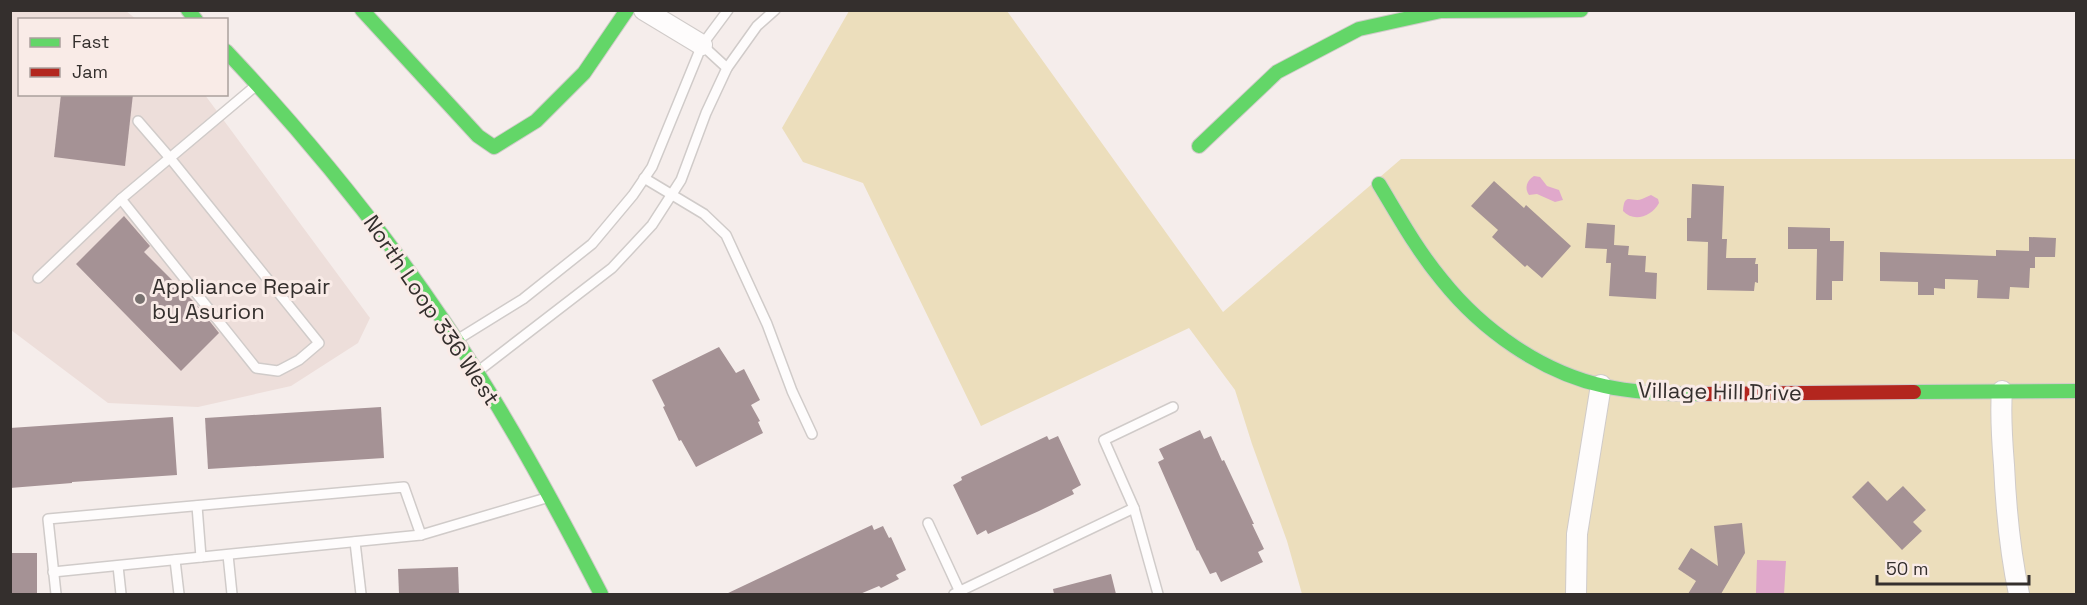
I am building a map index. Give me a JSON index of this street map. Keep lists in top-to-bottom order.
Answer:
{
  "streets": {
    "street": ["North Loop 336 West", "Village Hill Drive"]
  },
  "places": ["Appliance Repair by Asurion"],
  "legend": ["Fast", "Jam"],
  "scale_bar": "50 m"
}
